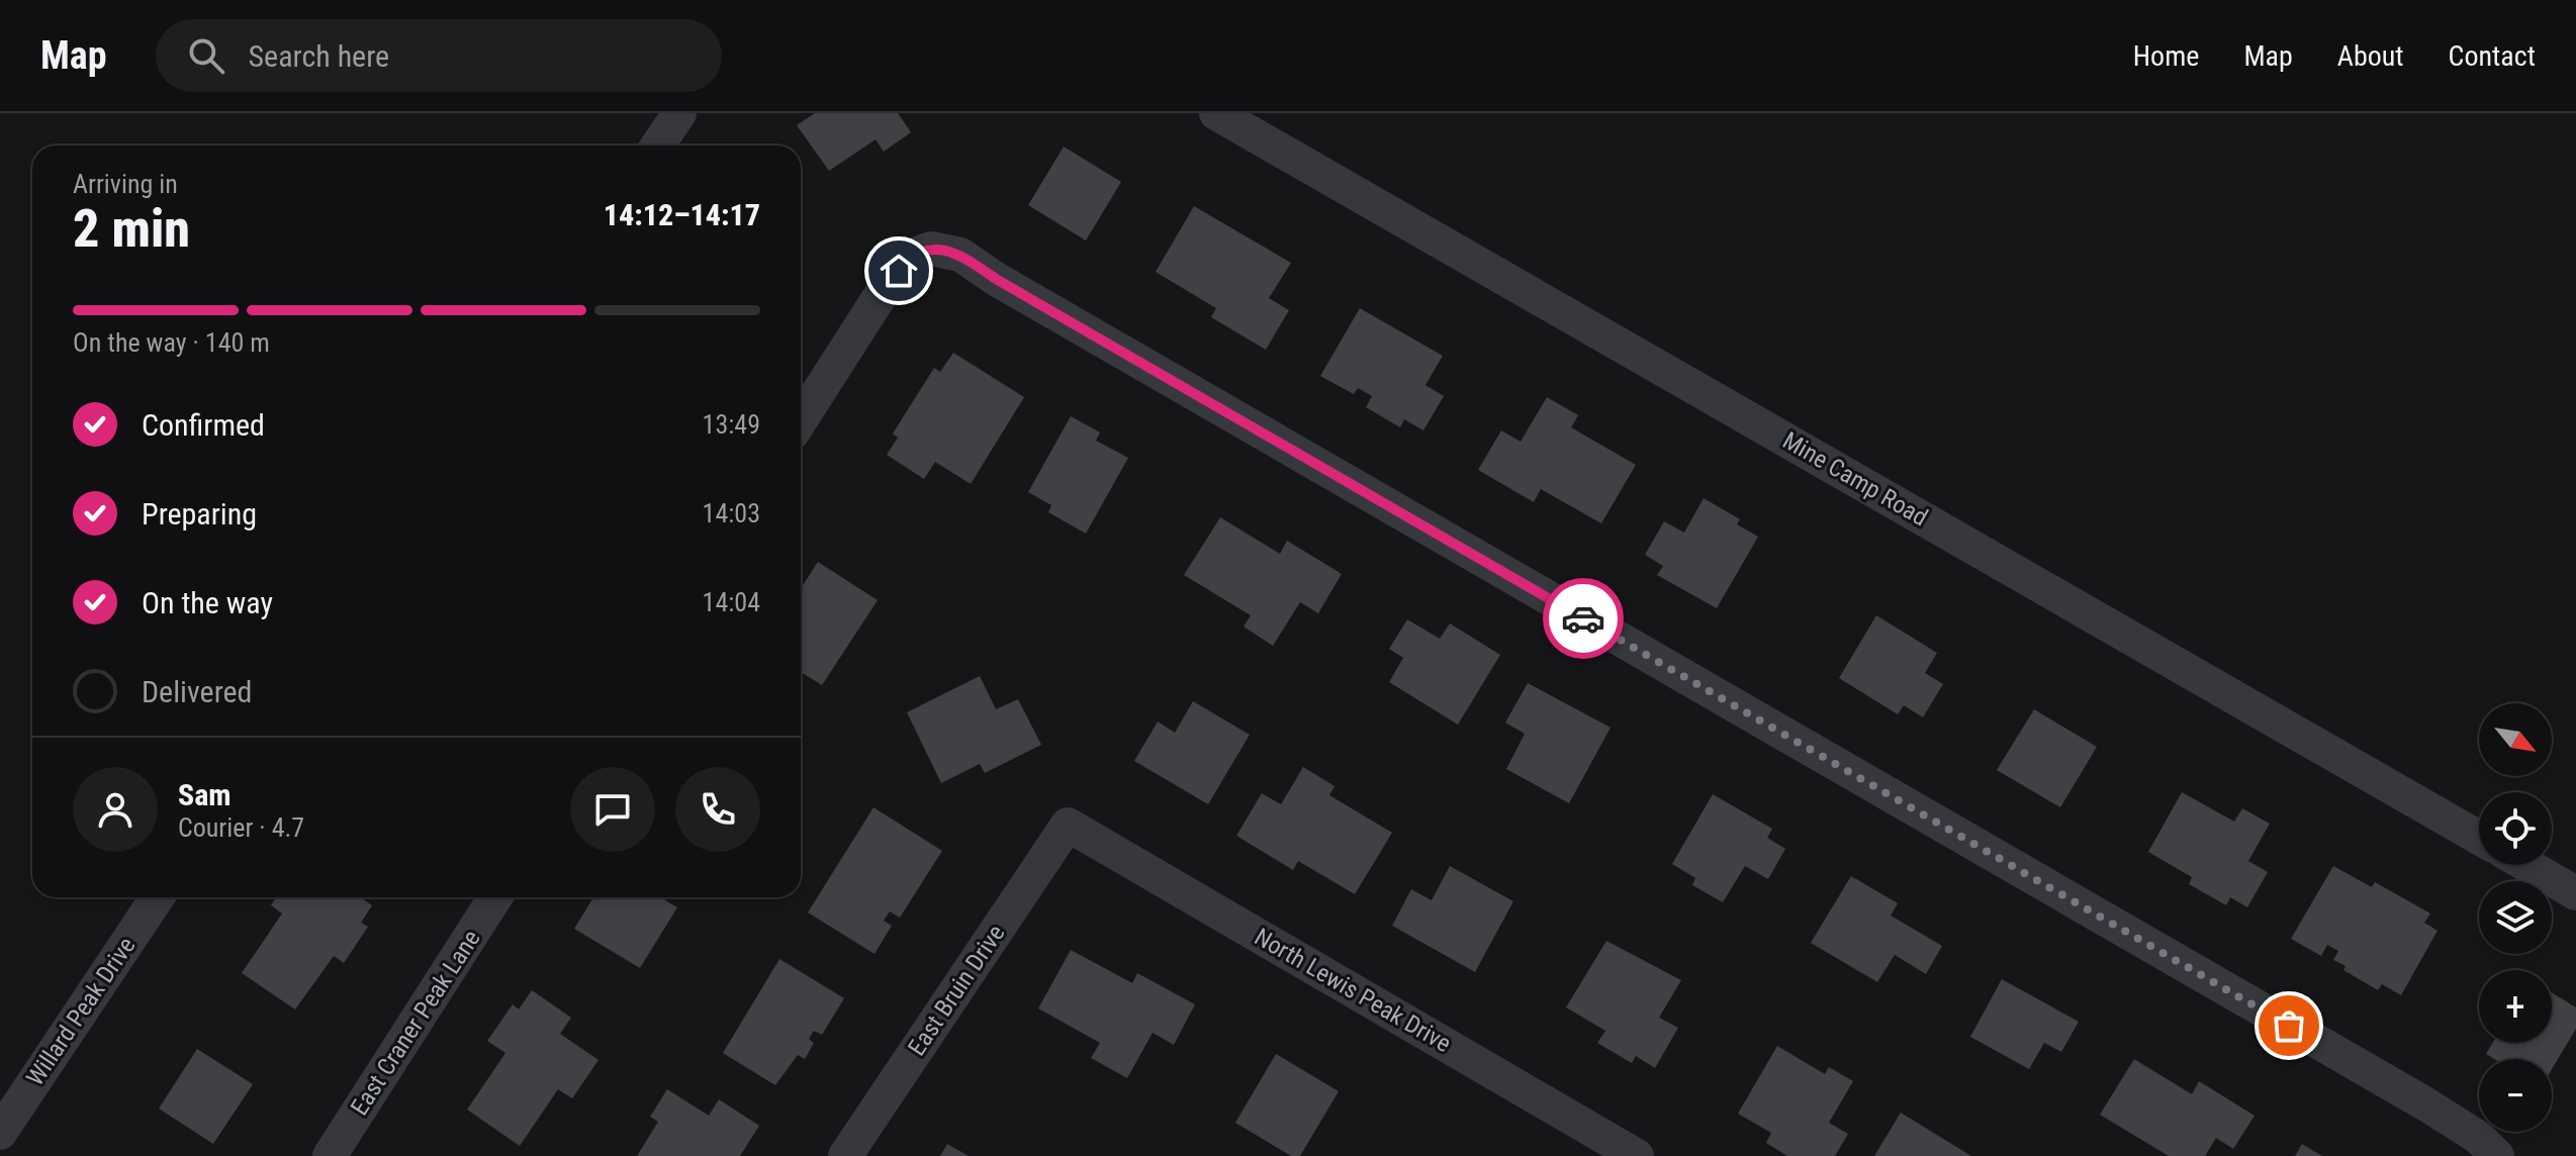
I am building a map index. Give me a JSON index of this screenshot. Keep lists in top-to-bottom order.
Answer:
{
  "streets": {
    "street": [
      "Mine Camp Road",
      "East Bruin Drive",
      "North Lewis Peak Drive",
      "Willard Peak Drive",
      "East Craner Peak Lane"
    ]
  },
  "crossings": [
    ["East Bruin Drive", "North Lewis Peak Drive"]
  ],
  "north": "bottom right",
  "page": {
    "header": "Map",
    "search": "Search here",
    "nav": [
      "Home",
      "Map",
      "About",
      "Contact"
    ],
    "heading": ["2 min", "Arriving in", "14:12–14:17"],
    "panel": ["Sam", "Courier · 4.7"],
    "bar": "On the way · 140 m",
    "list": [
      ["Confirmed", "13:49"],
      ["Preparing", "14:03"],
      ["On the way", "14:04"],
      "Delivered"
    ],
    "map_buttons": ["+", "−"]
  }
}
